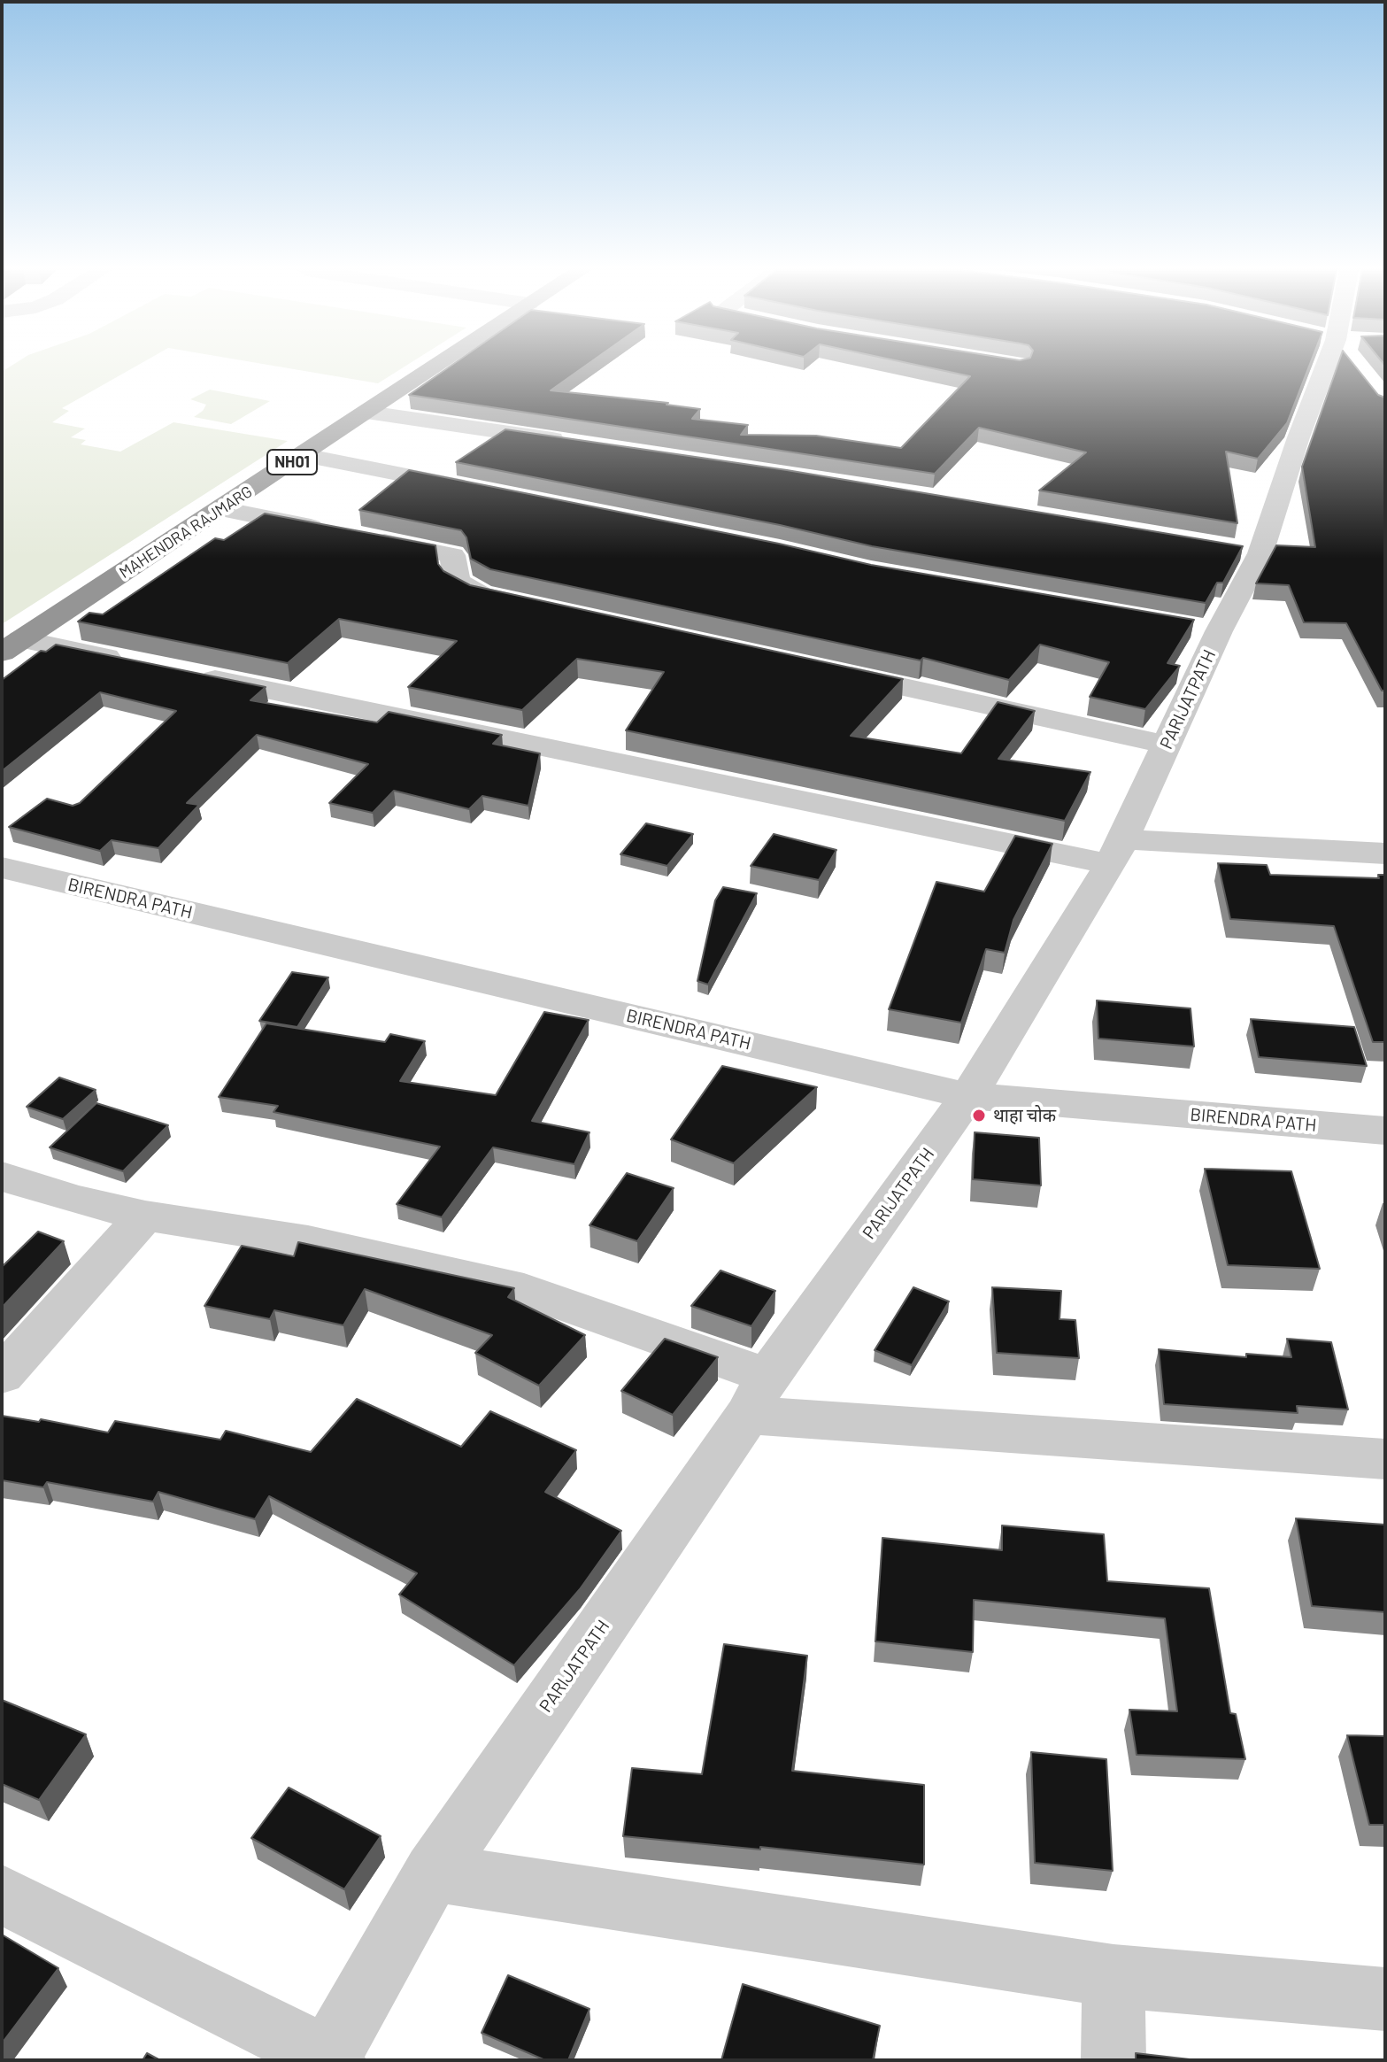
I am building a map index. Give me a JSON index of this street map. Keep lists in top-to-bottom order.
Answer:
{
  "streets": {
    "highway": ["NH01", "MAHENDRA RAJMARG"],
    "street": ["PARIJATPATH", "BIRENDRA PATH"]
  },
  "crossings": [
    ["PARIJATPATH", "BIRENDRA PATH"]
  ],
  "places": ["थाहा चोक"]
}
